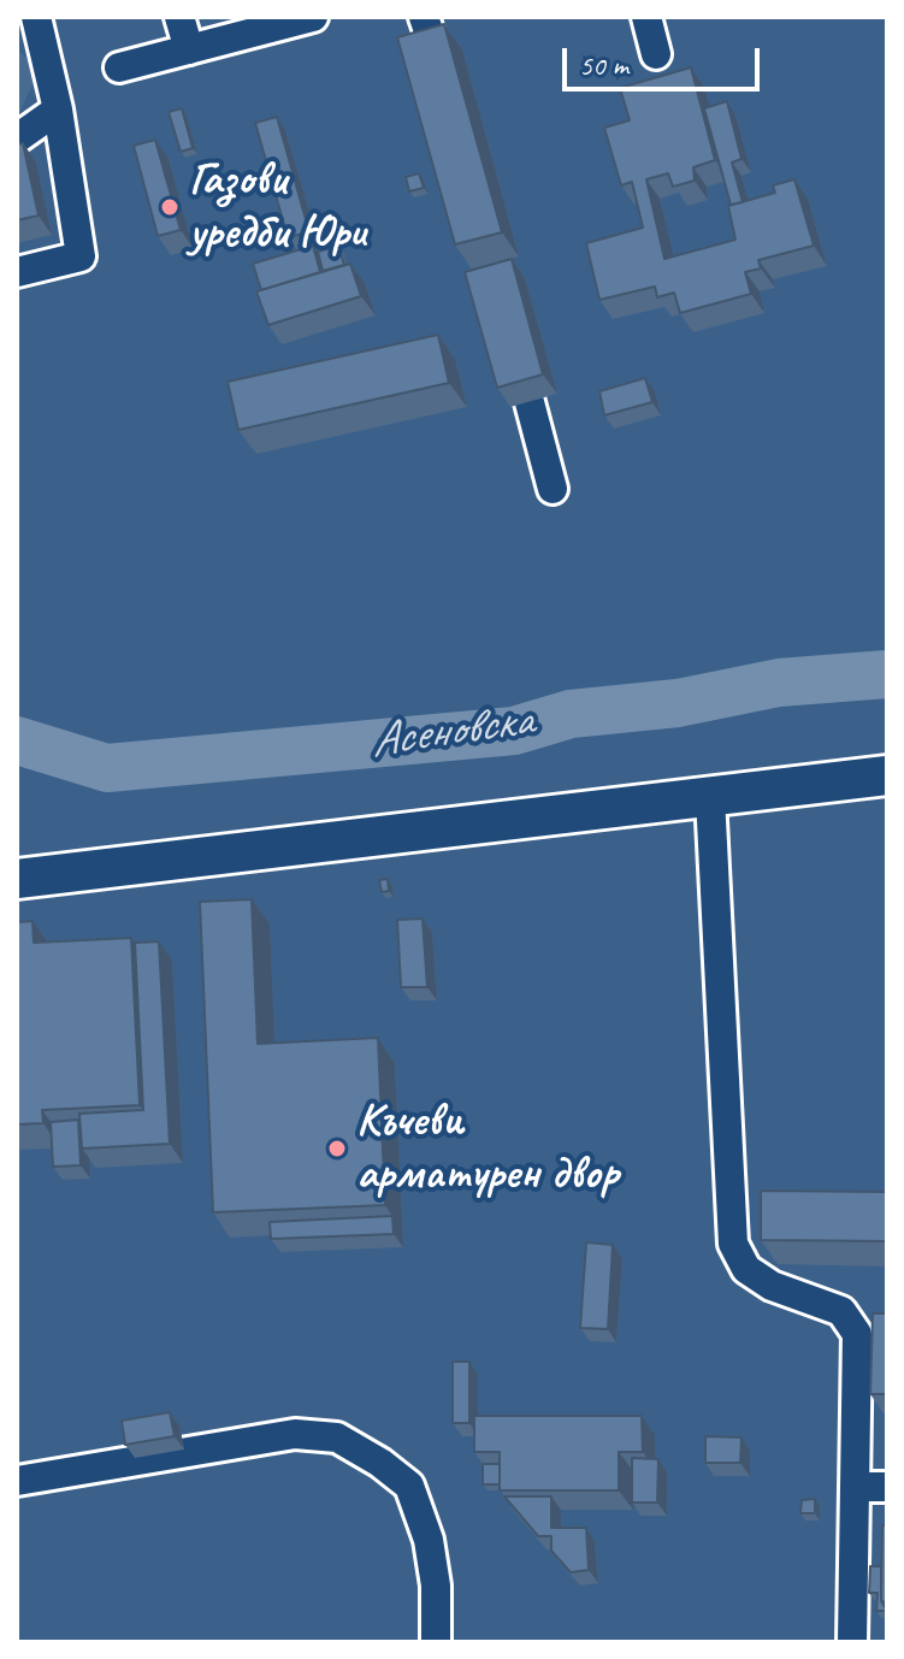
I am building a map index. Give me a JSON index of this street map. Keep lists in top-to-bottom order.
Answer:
{
  "water": ["Асеновска"],
  "places": ["Газови уредби Юри", "Къчеви арматурен двор"],
  "scale_bar": "50 m"
}
